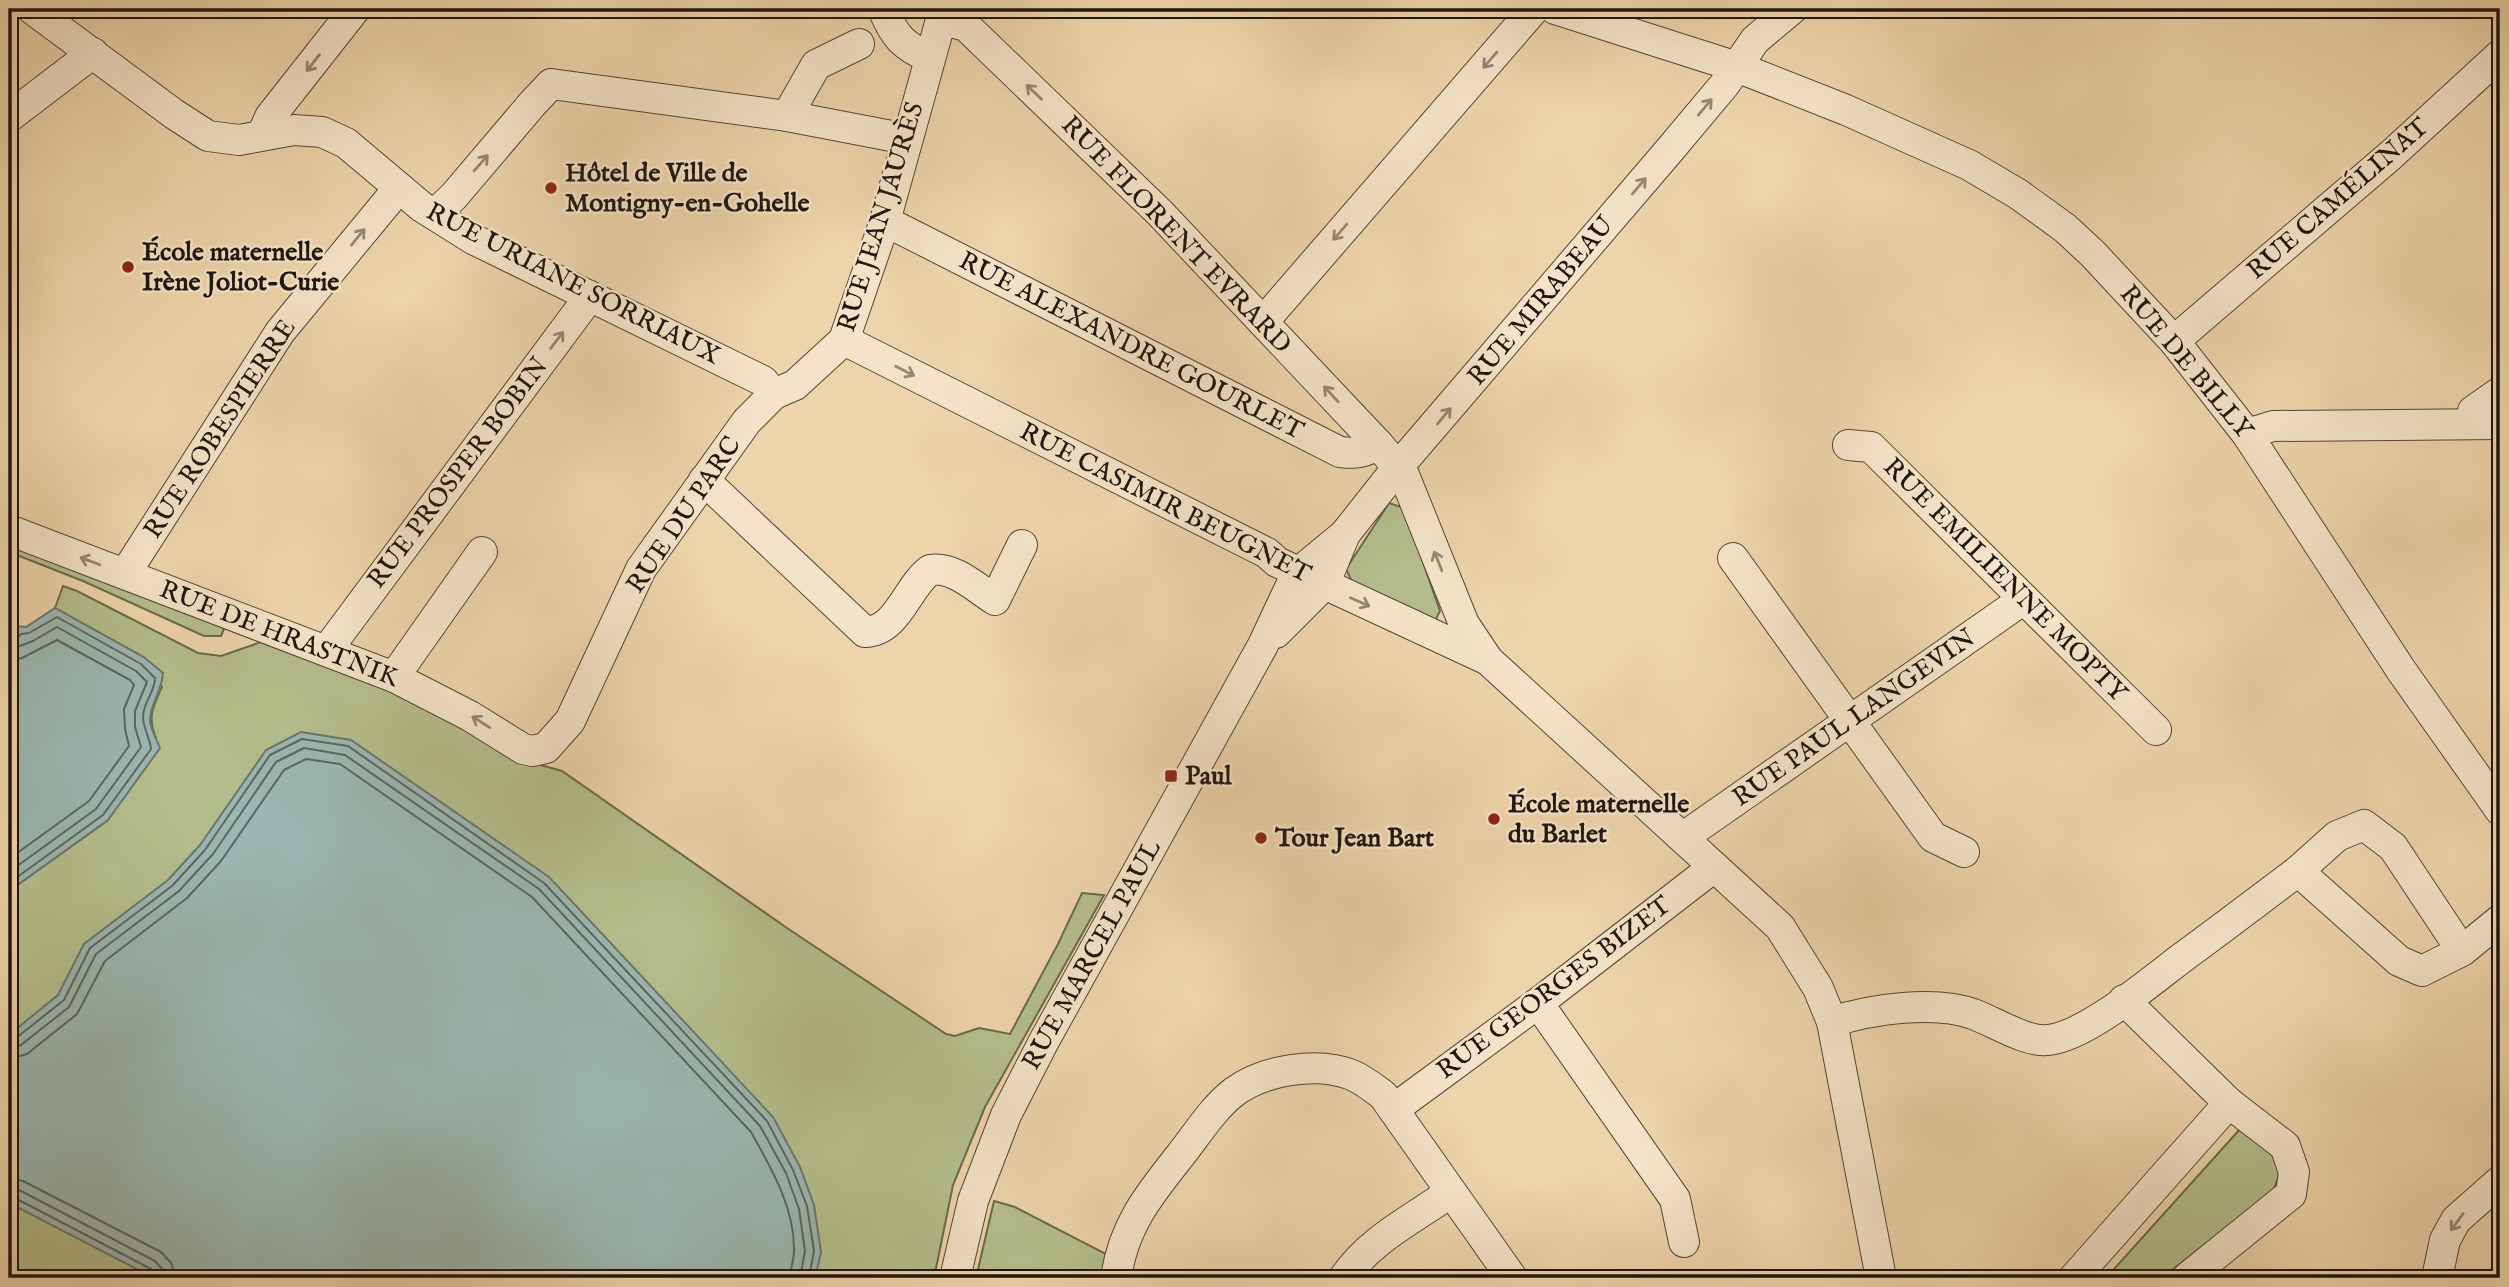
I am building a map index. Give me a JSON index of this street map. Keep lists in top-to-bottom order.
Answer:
{
  "streets": {
    "street": [
      "RUE CAMÉLINAT",
      "RUE JEAN JAURÈS",
      "RUE FLORENT EVRARD",
      "RUE URIANE SORRIAUX",
      "RUE MIRABEAU",
      "RUE ALEXANDRE GOURLET",
      "RUE DE BILLY",
      "RUE ROBESPIERRE",
      "RUE PROSPER BOBIN",
      "RUE CASIMIR BEUGNET",
      "RUE DU PARC",
      "RUE EMILIENNE MOPTY",
      "RUE DE HRASTNIK",
      "RUE PAUL LANGEVIN",
      "RUE MARCEL PAUL",
      "RUE GEORGES BIZET"
    ]
  },
  "crossings": [
    ["RUE CAMÉLINAT", "RUE DE BILLY"],
    ["RUE JEAN JAURÈS", "RUE FLORENT EVRARD"],
    ["RUE JEAN JAURÈS", "RUE URIANE SORRIAUX"],
    ["RUE JEAN JAURÈS", "RUE ALEXANDRE GOURLET"],
    ["RUE JEAN JAURÈS", "RUE CASIMIR BEUGNET"],
    ["RUE JEAN JAURÈS", "RUE DU PARC"],
    ["RUE FLORENT EVRARD", "RUE MIRABEAU"],
    ["RUE FLORENT EVRARD", "RUE ALEXANDRE GOURLET"],
    ["RUE FLORENT EVRARD", "RUE CASIMIR BEUGNET"],
    ["RUE URIANE SORRIAUX", "RUE ROBESPIERRE"],
    ["RUE URIANE SORRIAUX", "RUE PROSPER BOBIN"],
    ["RUE URIANE SORRIAUX", "RUE DU PARC"],
    ["RUE MIRABEAU", "RUE DE BILLY"],
    ["RUE MIRABEAU", "RUE CASIMIR BEUGNET"],
    ["RUE MIRABEAU", "RUE MARCEL PAUL"],
    ["RUE ROBESPIERRE", "RUE DE HRASTNIK"],
    ["RUE PROSPER BOBIN", "RUE DE HRASTNIK"],
    ["RUE CASIMIR BEUGNET", "RUE PAUL LANGEVIN"],
    ["RUE CASIMIR BEUGNET", "RUE MARCEL PAUL"],
    ["RUE CASIMIR BEUGNET", "RUE GEORGES BIZET"],
    ["RUE DU PARC", "RUE DE HRASTNIK"],
    ["RUE EMILIENNE MOPTY", "RUE PAUL LANGEVIN"]
  ],
  "one_way": [
    "RUE FLORENT EVRARD",
    "RUE ROBESPIERRE",
    "RUE CASIMIR BEUGNET",
    "RUE DE HRASTNIK"
  ],
  "places": {
    "other": [
      "Hôtel de Ville de Montigny-en-Gohelle",
      "École maternelle Irène Joliot-Curie",
      "École maternelle du Barlet",
      "Tour Jean Bart"
    ],
    "transit": ["Paul"]
  }
}
